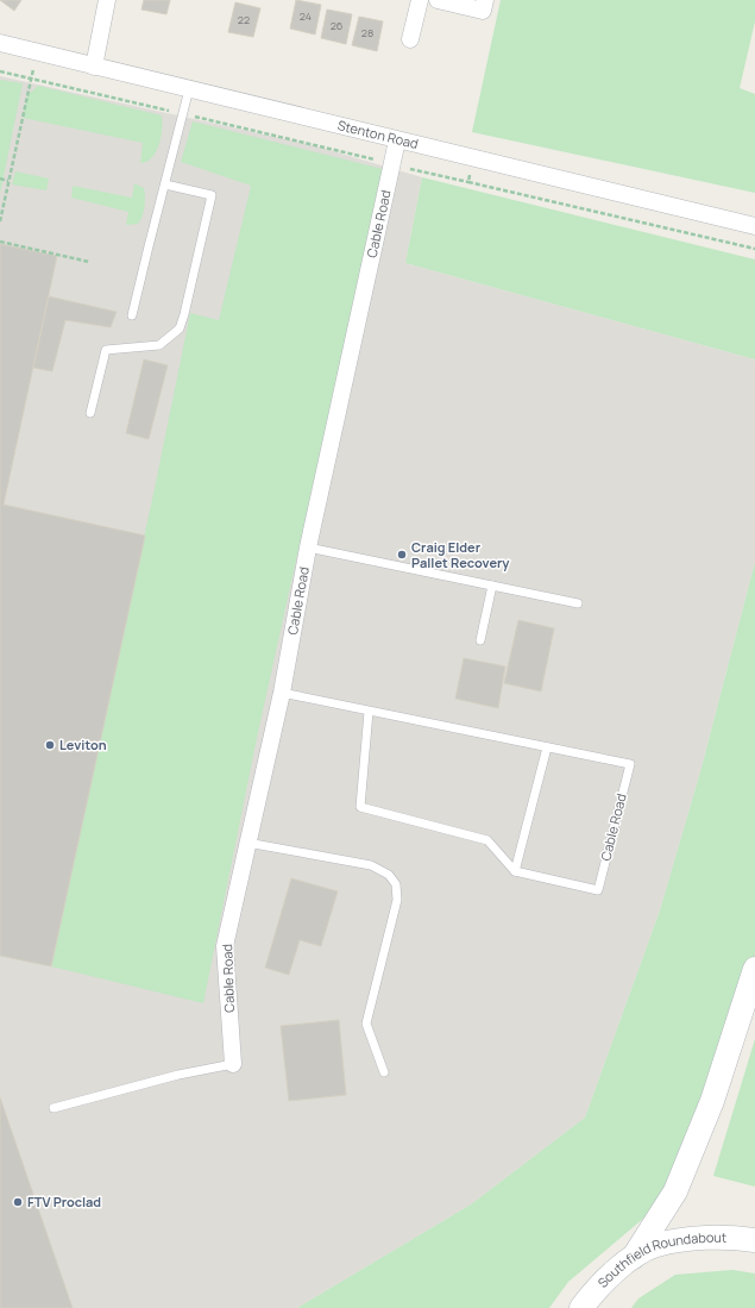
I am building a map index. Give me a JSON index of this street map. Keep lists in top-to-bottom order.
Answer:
{
  "streets": {
    "main road": ["Southfield Roundabout"],
    "street": ["Stenton Road", "Cable Road"]
  },
  "crossings": [
    ["Stenton Road", "Cable Road"]
  ],
  "places": ["Craig Elder Pallet Recovery", "Leviton", "FTV Proclad"],
  "house_numbers": [
    "24",
    "22",
    "26",
    "28"
  ]
}
